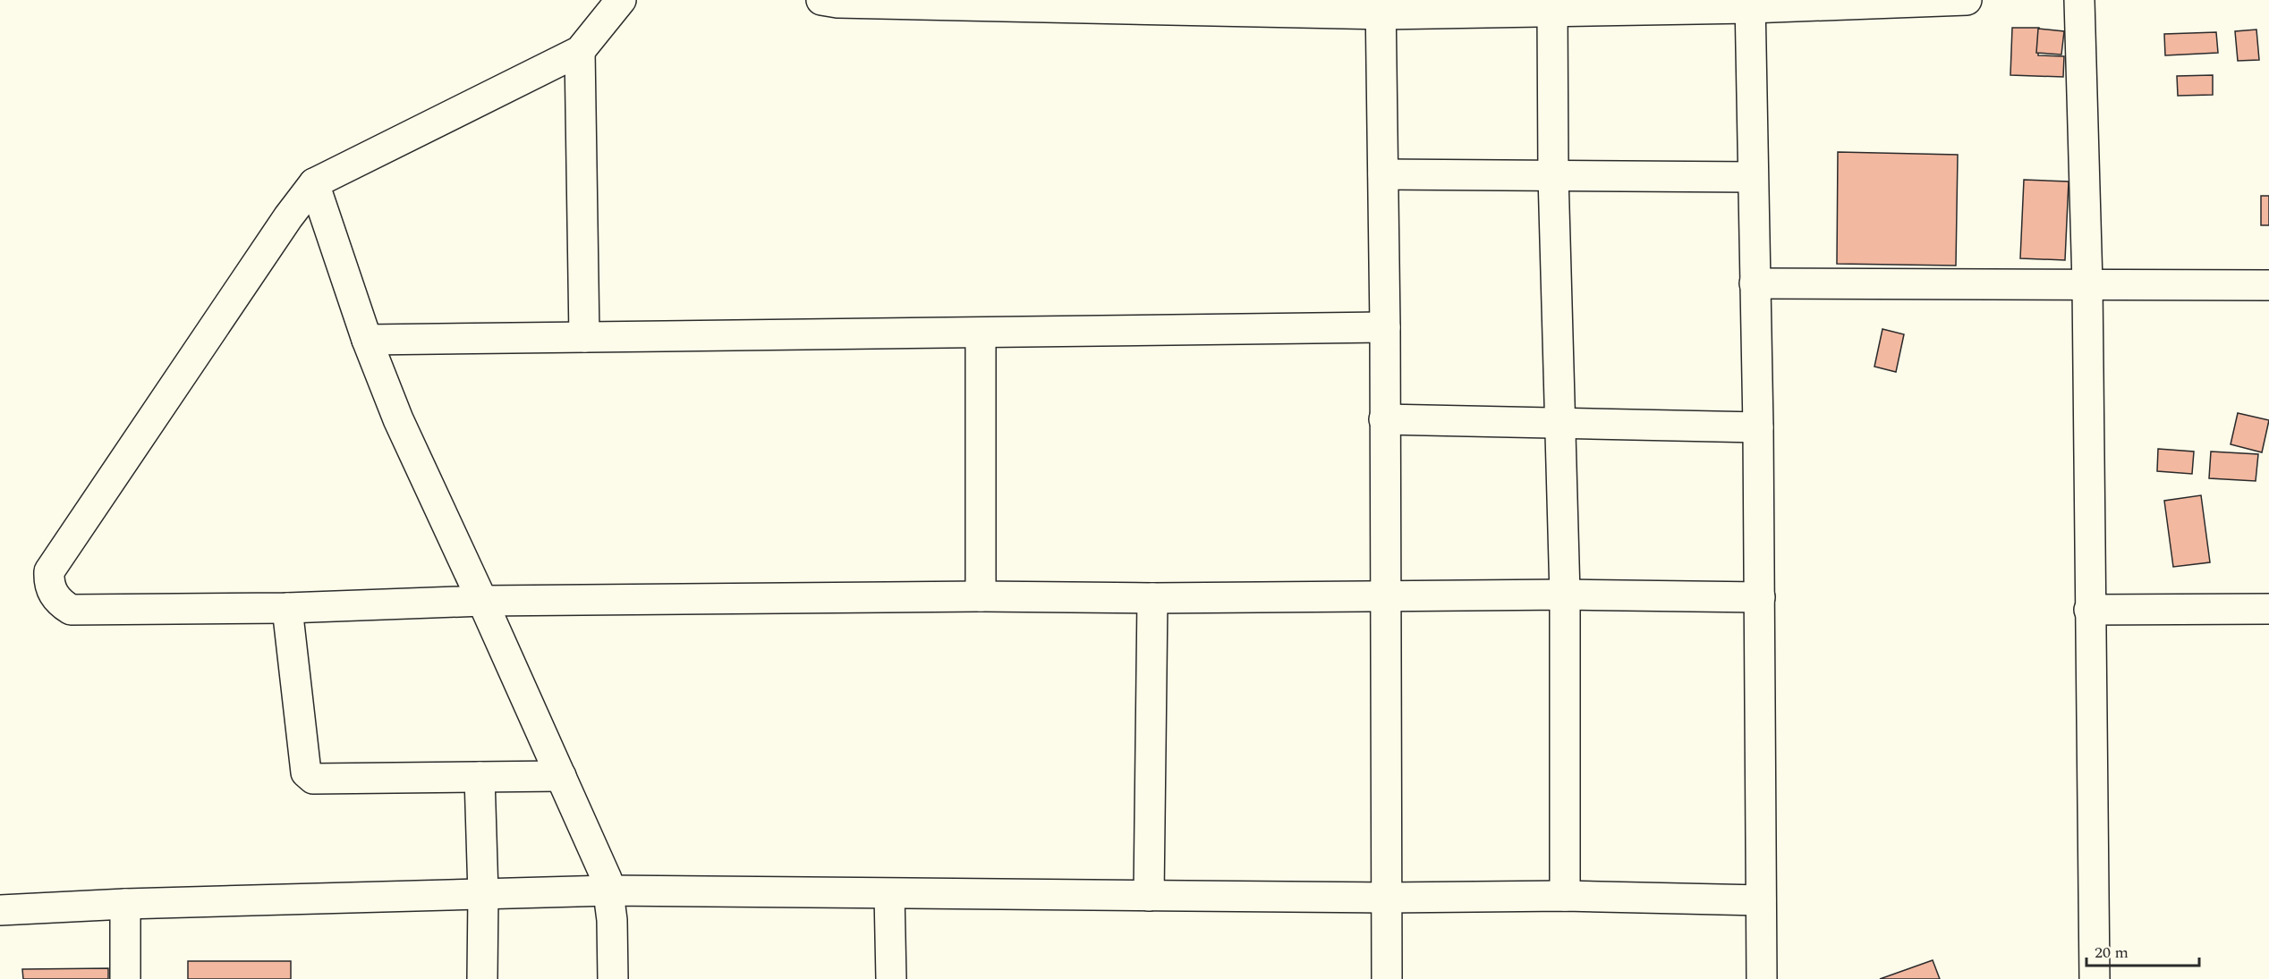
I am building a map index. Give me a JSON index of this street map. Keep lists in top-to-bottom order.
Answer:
{
  "scale_bar": "20 m"
}
